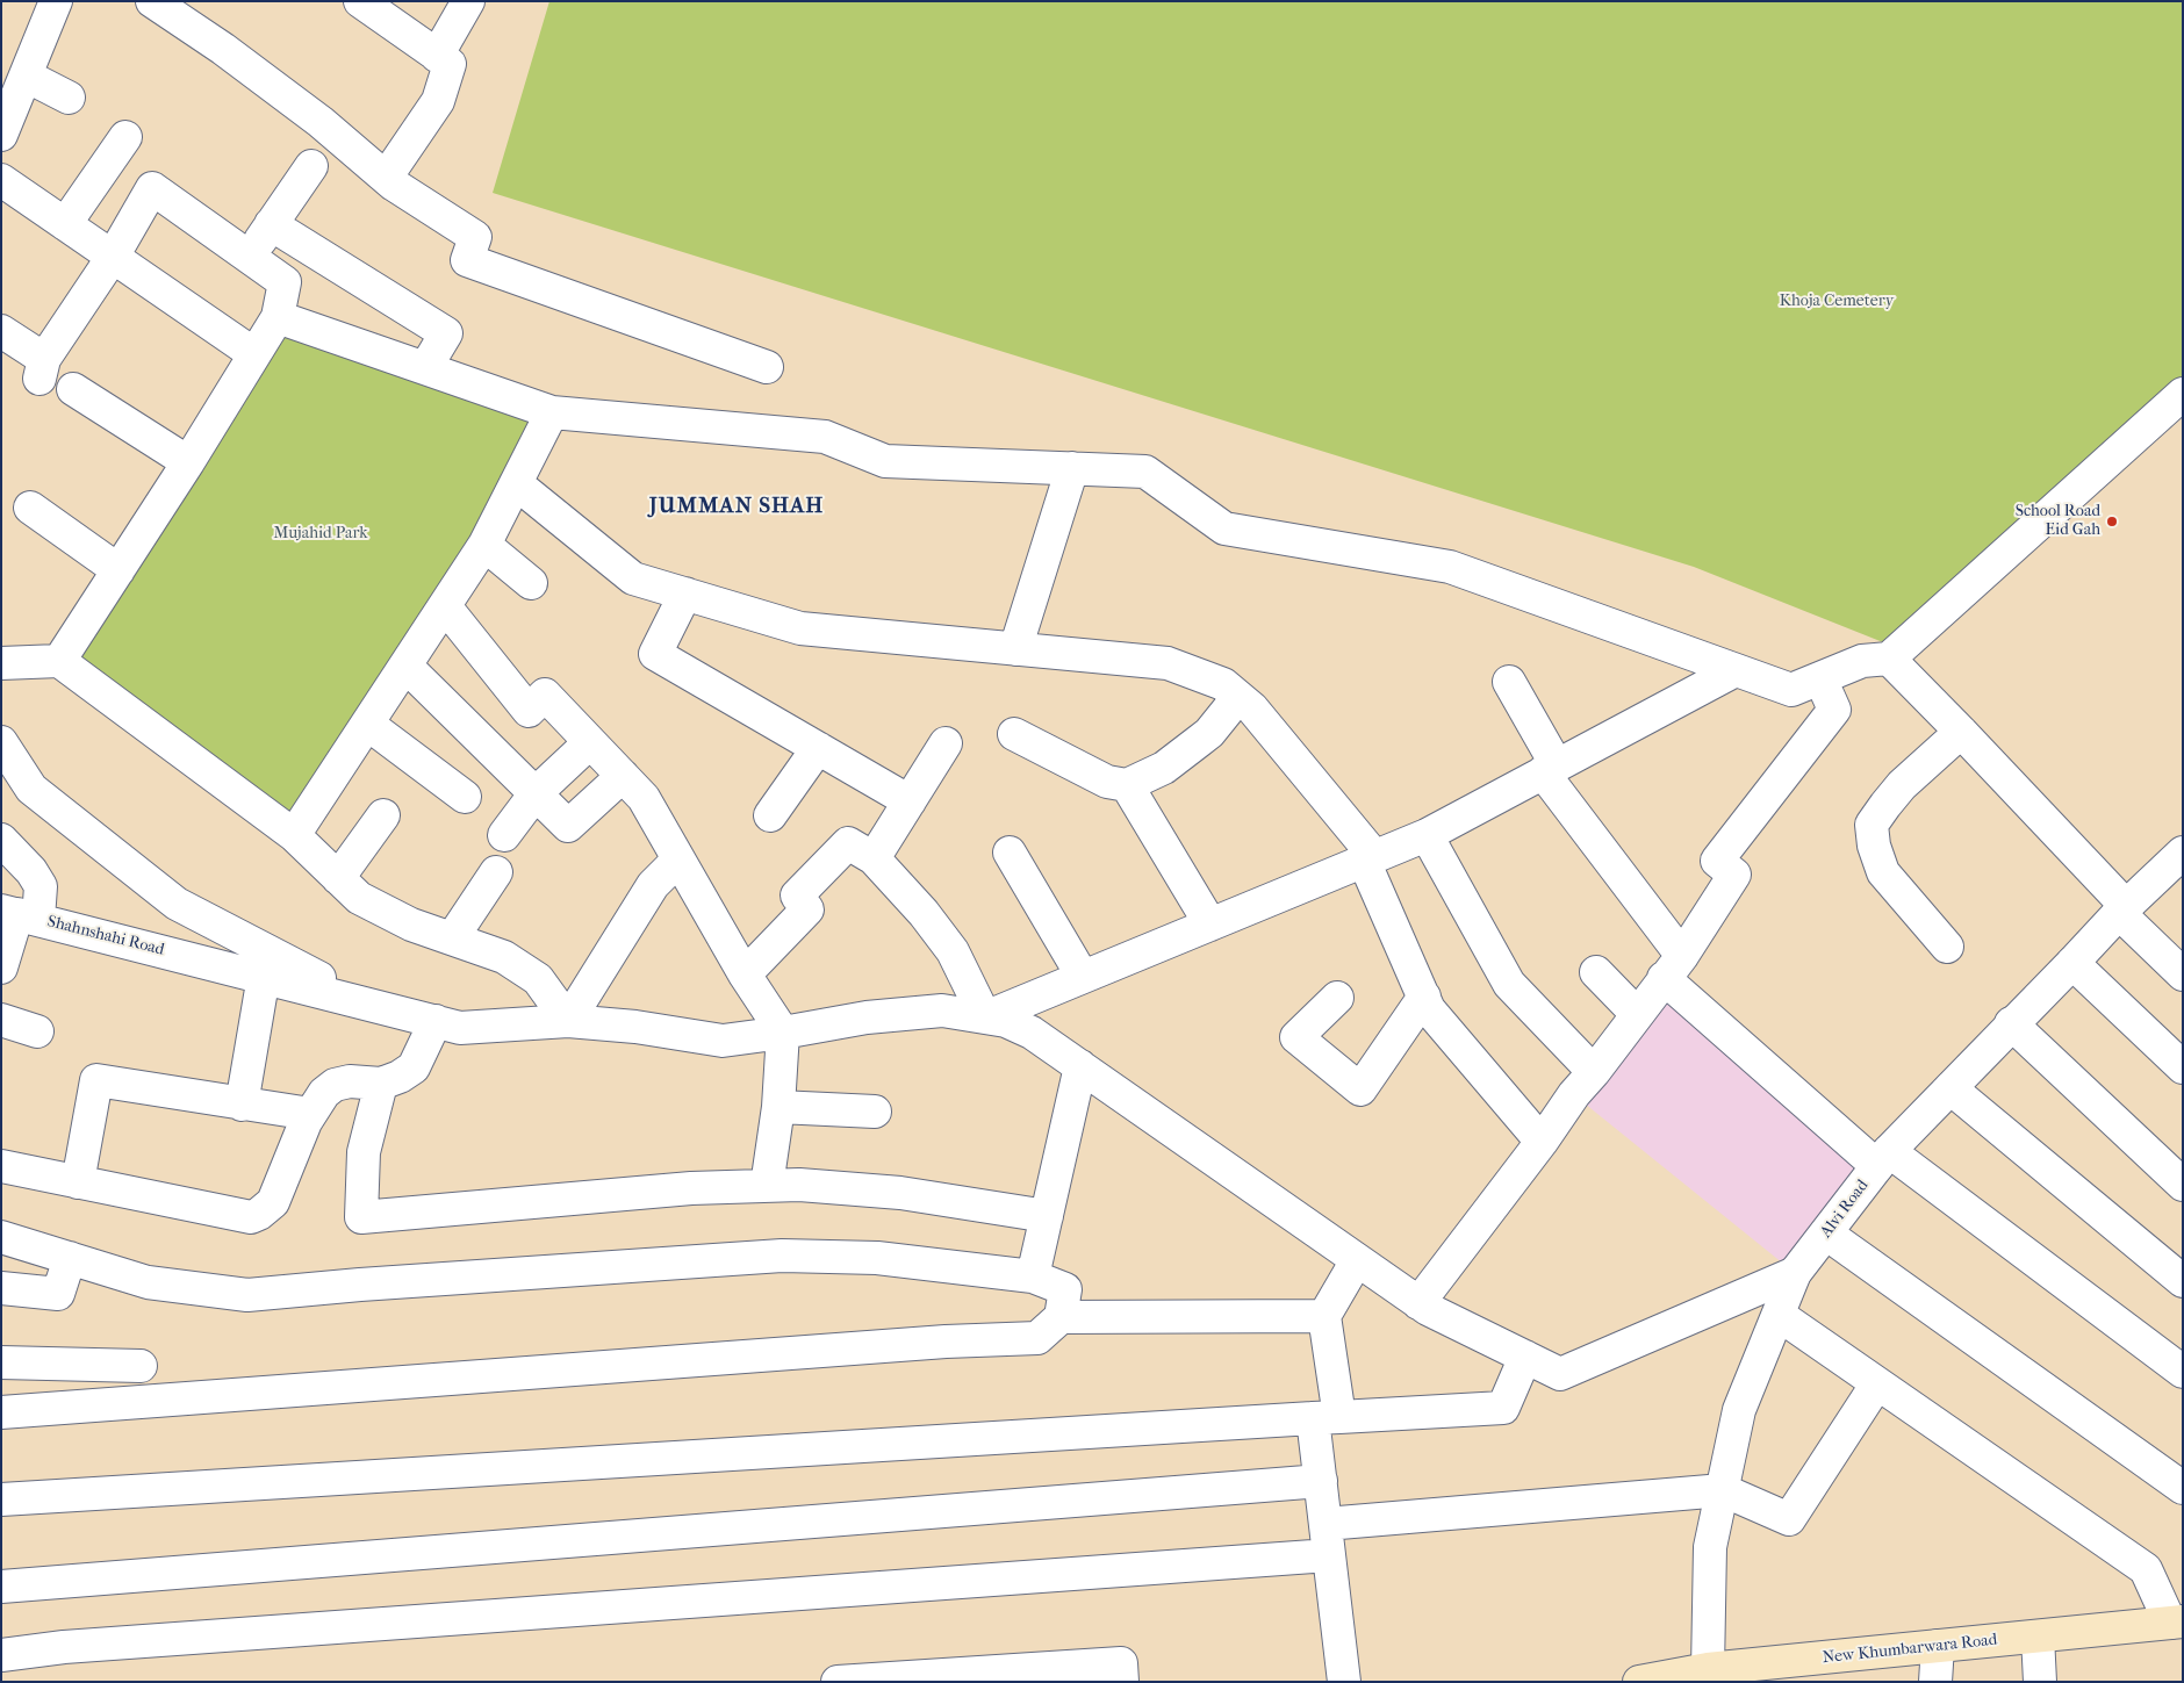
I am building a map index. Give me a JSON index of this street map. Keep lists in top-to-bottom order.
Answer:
{
  "streets": {
    "main road": ["New Khumbarwara Road"],
    "street": ["Shahnshahi Road", "Alvi Road"]
  },
  "crossings": [
    ["Alvi Road", "New Khumbarwara Road"]
  ],
  "districts": ["JUMMAN SHAH"],
  "parks": ["Khoja Cemetery", "Mujahid Park"],
  "places": ["School Road Eid Gah"]
}
